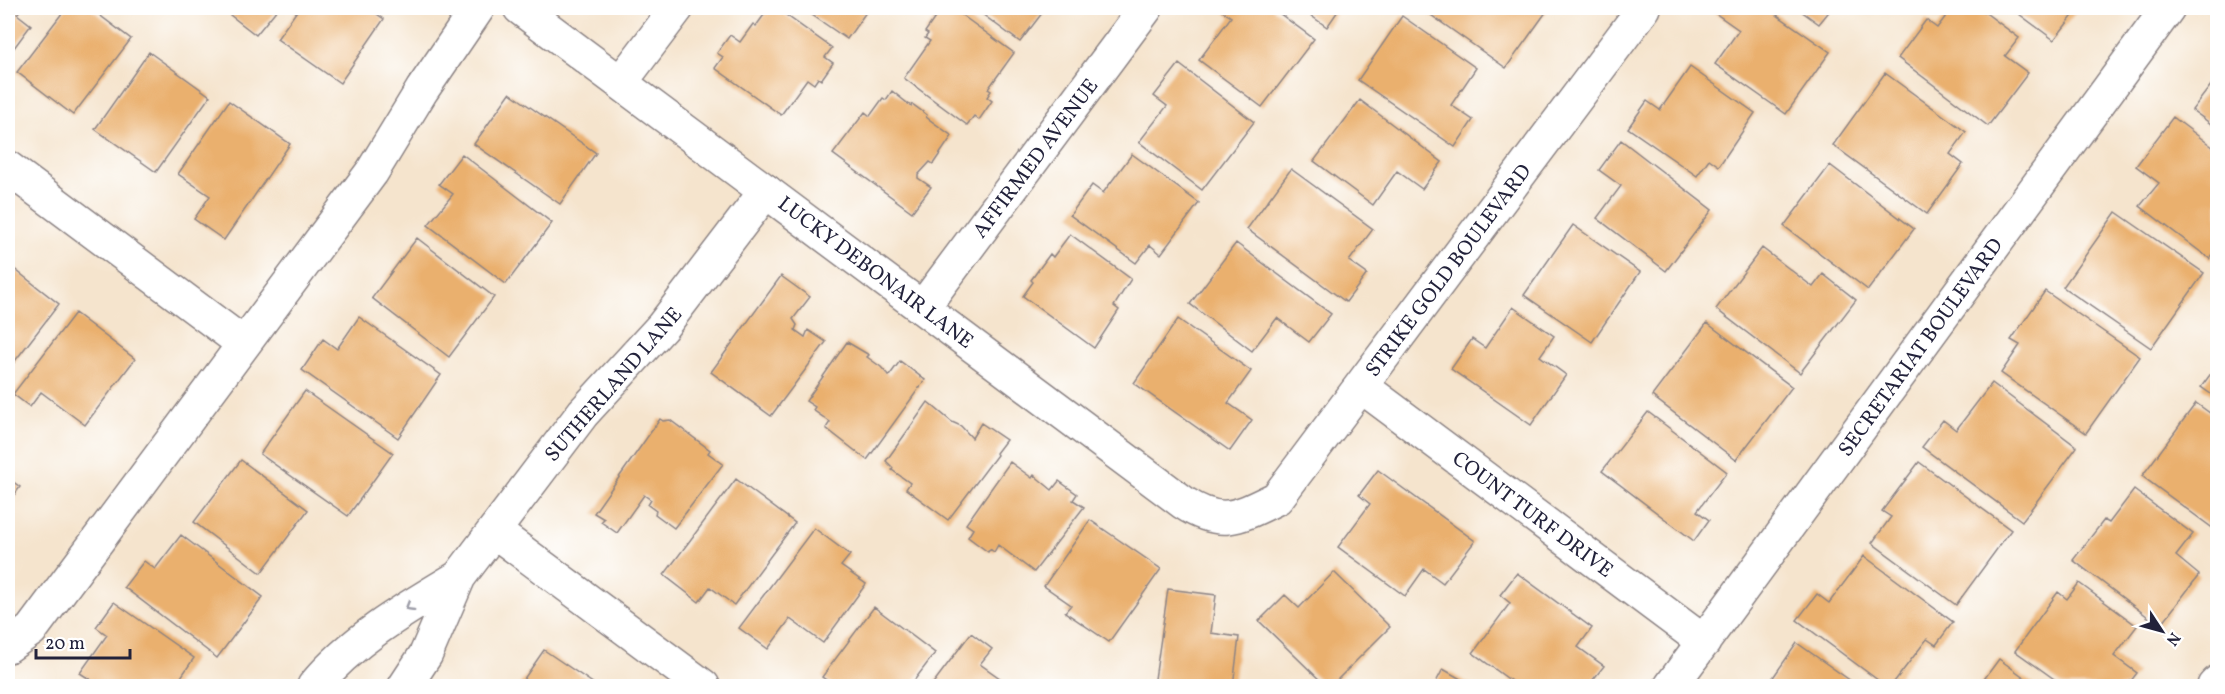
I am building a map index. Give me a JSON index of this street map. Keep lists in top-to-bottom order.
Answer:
{
  "streets": {
    "street": [
      "AFFIRMED AVENUE",
      "STRIKE GOLD BOULEVARD",
      "LUCKY DEBONAIR LANE",
      "SECRETARIAT BOULEVARD",
      "SUTHERLAND LANE",
      "COUNT TURF DRIVE"
    ]
  },
  "crossings": [
    ["AFFIRMED AVENUE", "LUCKY DEBONAIR LANE"],
    ["STRIKE GOLD BOULEVARD", "LUCKY DEBONAIR LANE"],
    ["STRIKE GOLD BOULEVARD", "COUNT TURF DRIVE"],
    ["LUCKY DEBONAIR LANE", "SUTHERLAND LANE"],
    ["SECRETARIAT BOULEVARD", "COUNT TURF DRIVE"]
  ],
  "scale_bar": "20 m",
  "north": "bottom right"
}
